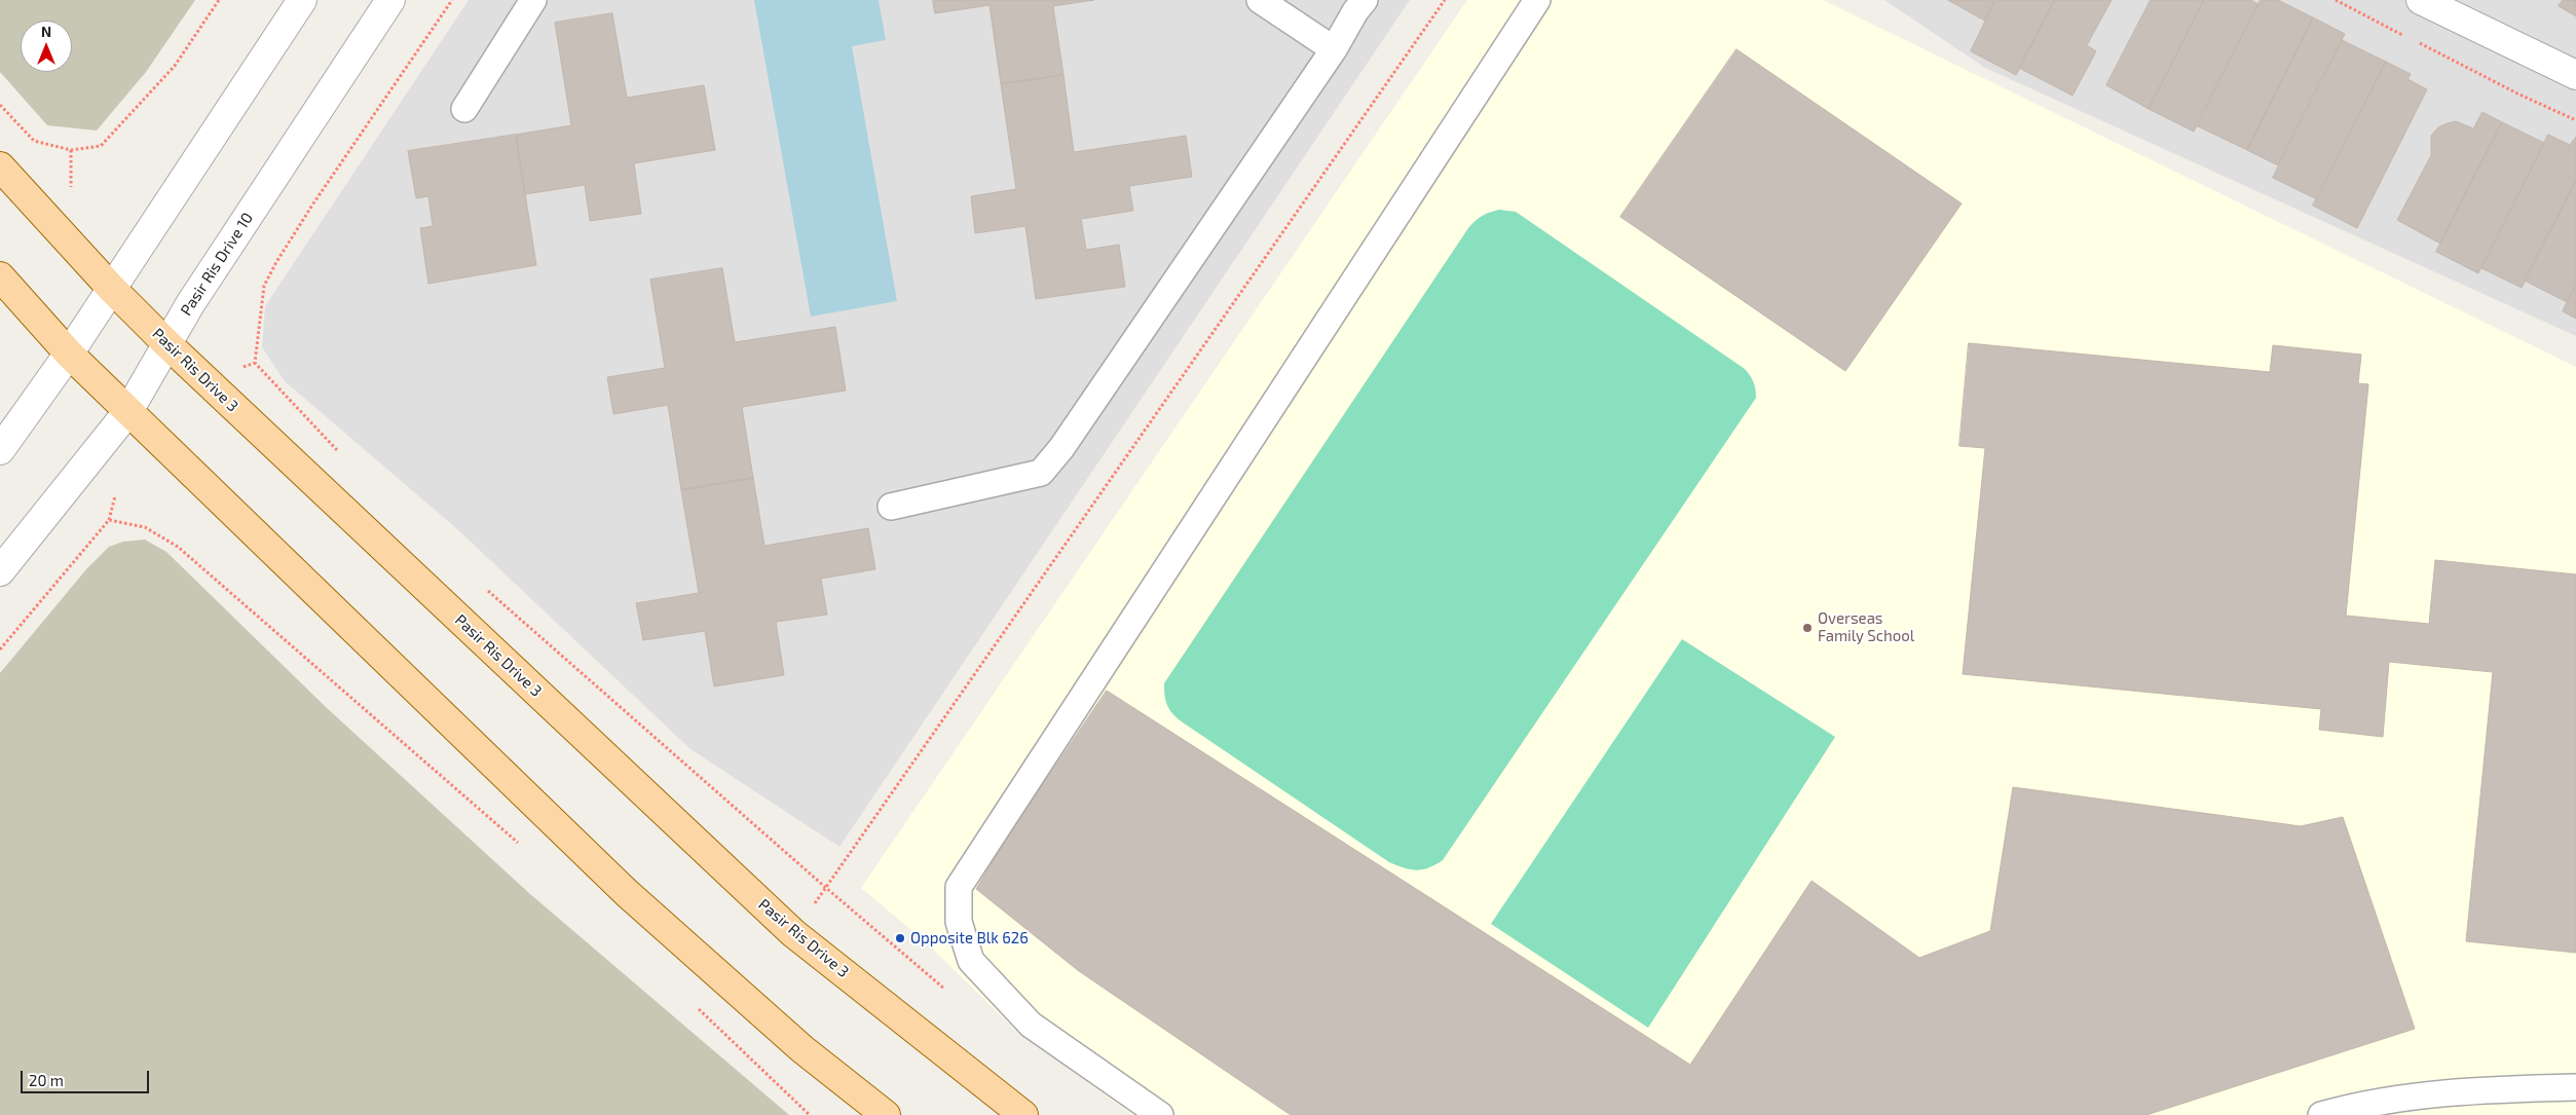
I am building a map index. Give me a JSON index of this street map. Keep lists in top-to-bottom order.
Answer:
{
  "streets": {
    "main road": ["Pasir Ris Drive 3"],
    "street": ["Pasir Ris Drive 10"]
  },
  "crossings": [
    ["Pasir Ris Drive 10", "Pasir Ris Drive 3"]
  ],
  "places": ["Overseas Family School", "Opposite Blk 626"],
  "scale_bar": "20 m",
  "north": "top"
}
